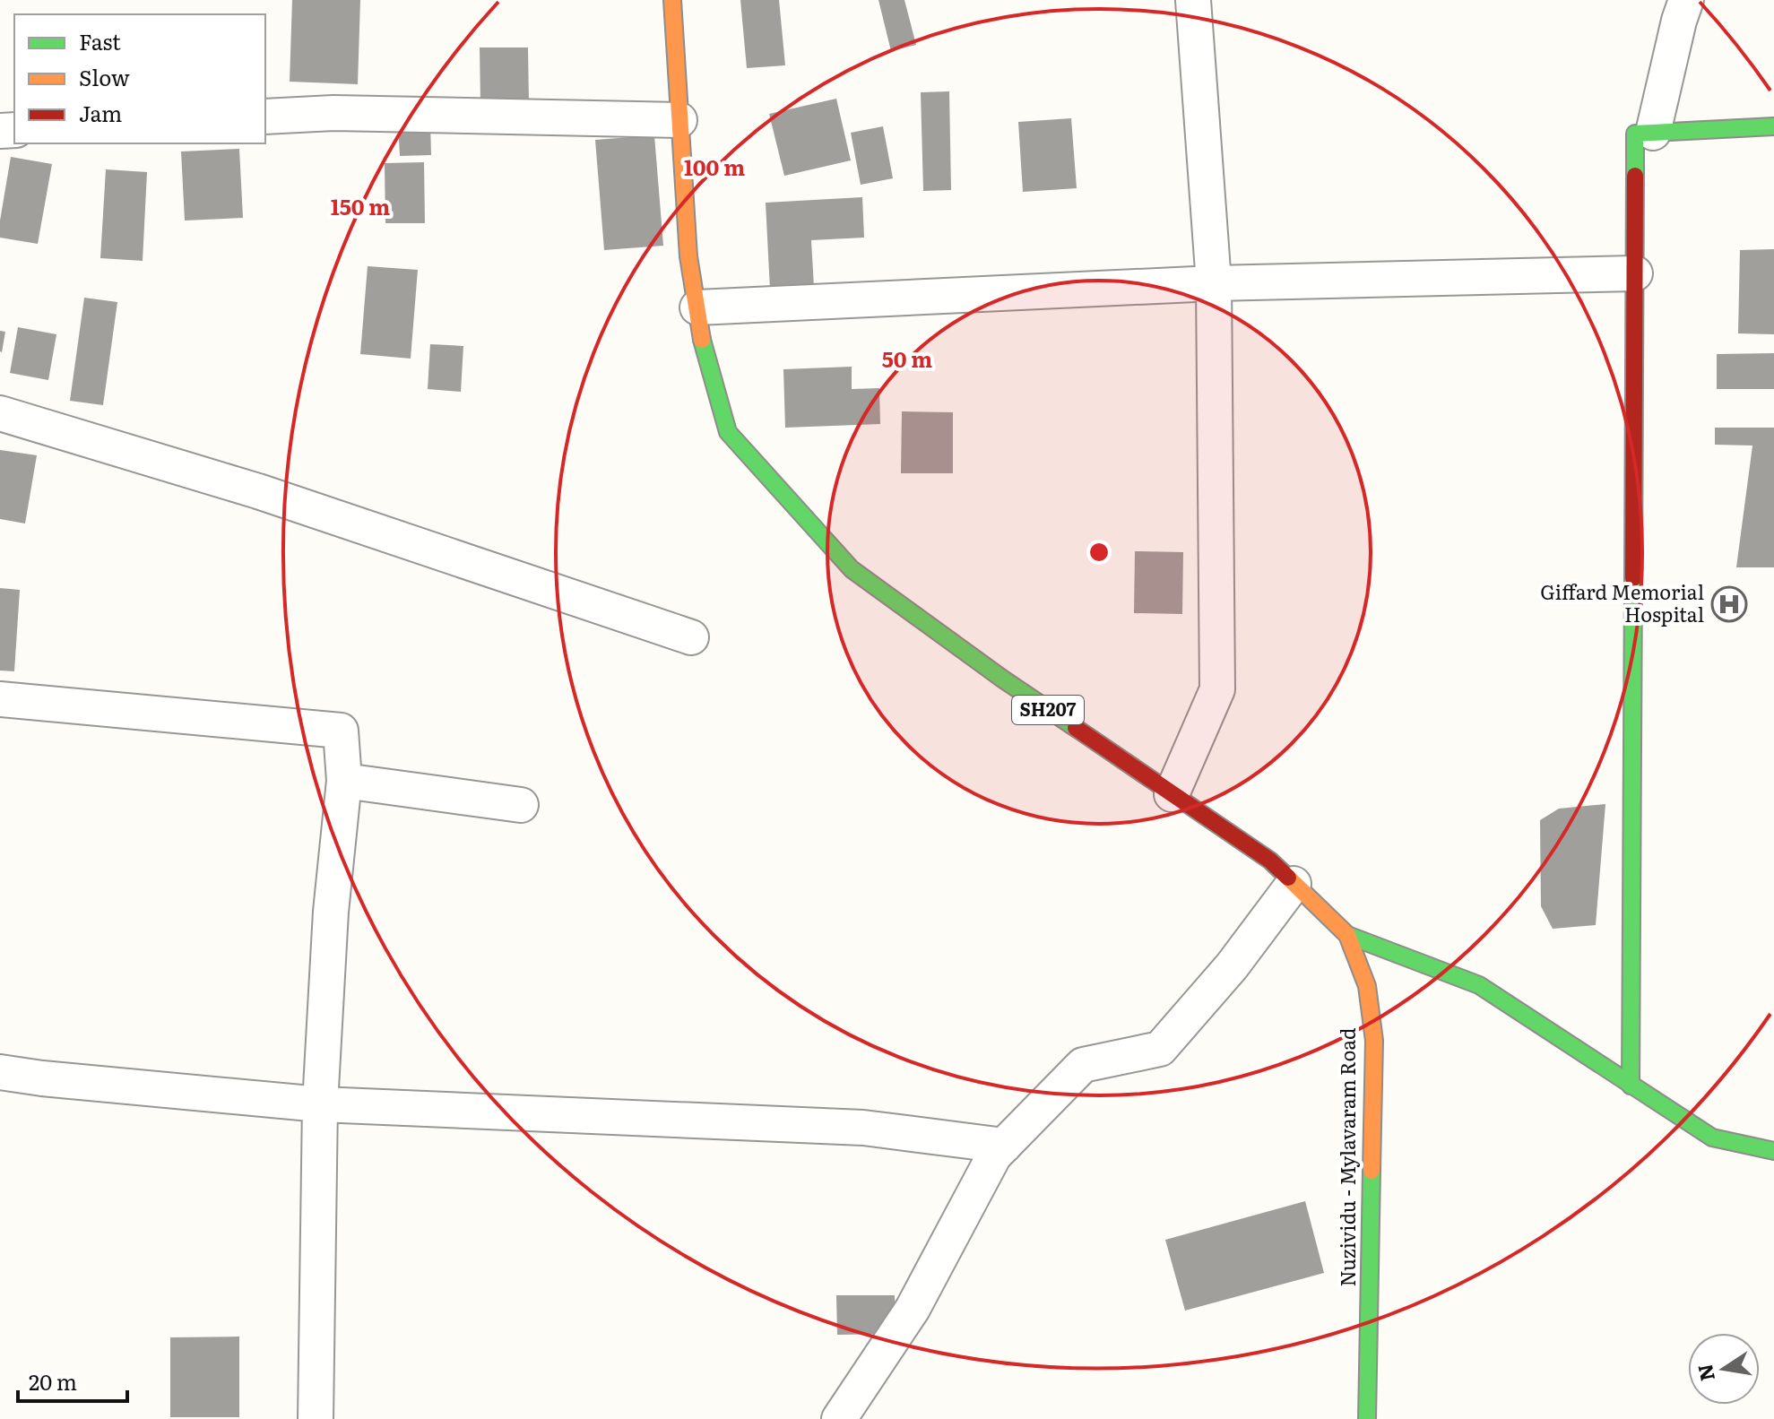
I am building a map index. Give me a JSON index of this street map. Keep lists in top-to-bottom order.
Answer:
{
  "streets": {
    "main road": ["SH207", "Nuzividu - Mylavaram Road"]
  },
  "places": {
    "hospital": ["Giffard Memorial Hospital"]
  },
  "legend": ["Fast", "Slow", "Jam"],
  "scale_bar": "20 m",
  "north": "left",
  "rings": ["100 m", "150 m", "50 m"]
}
